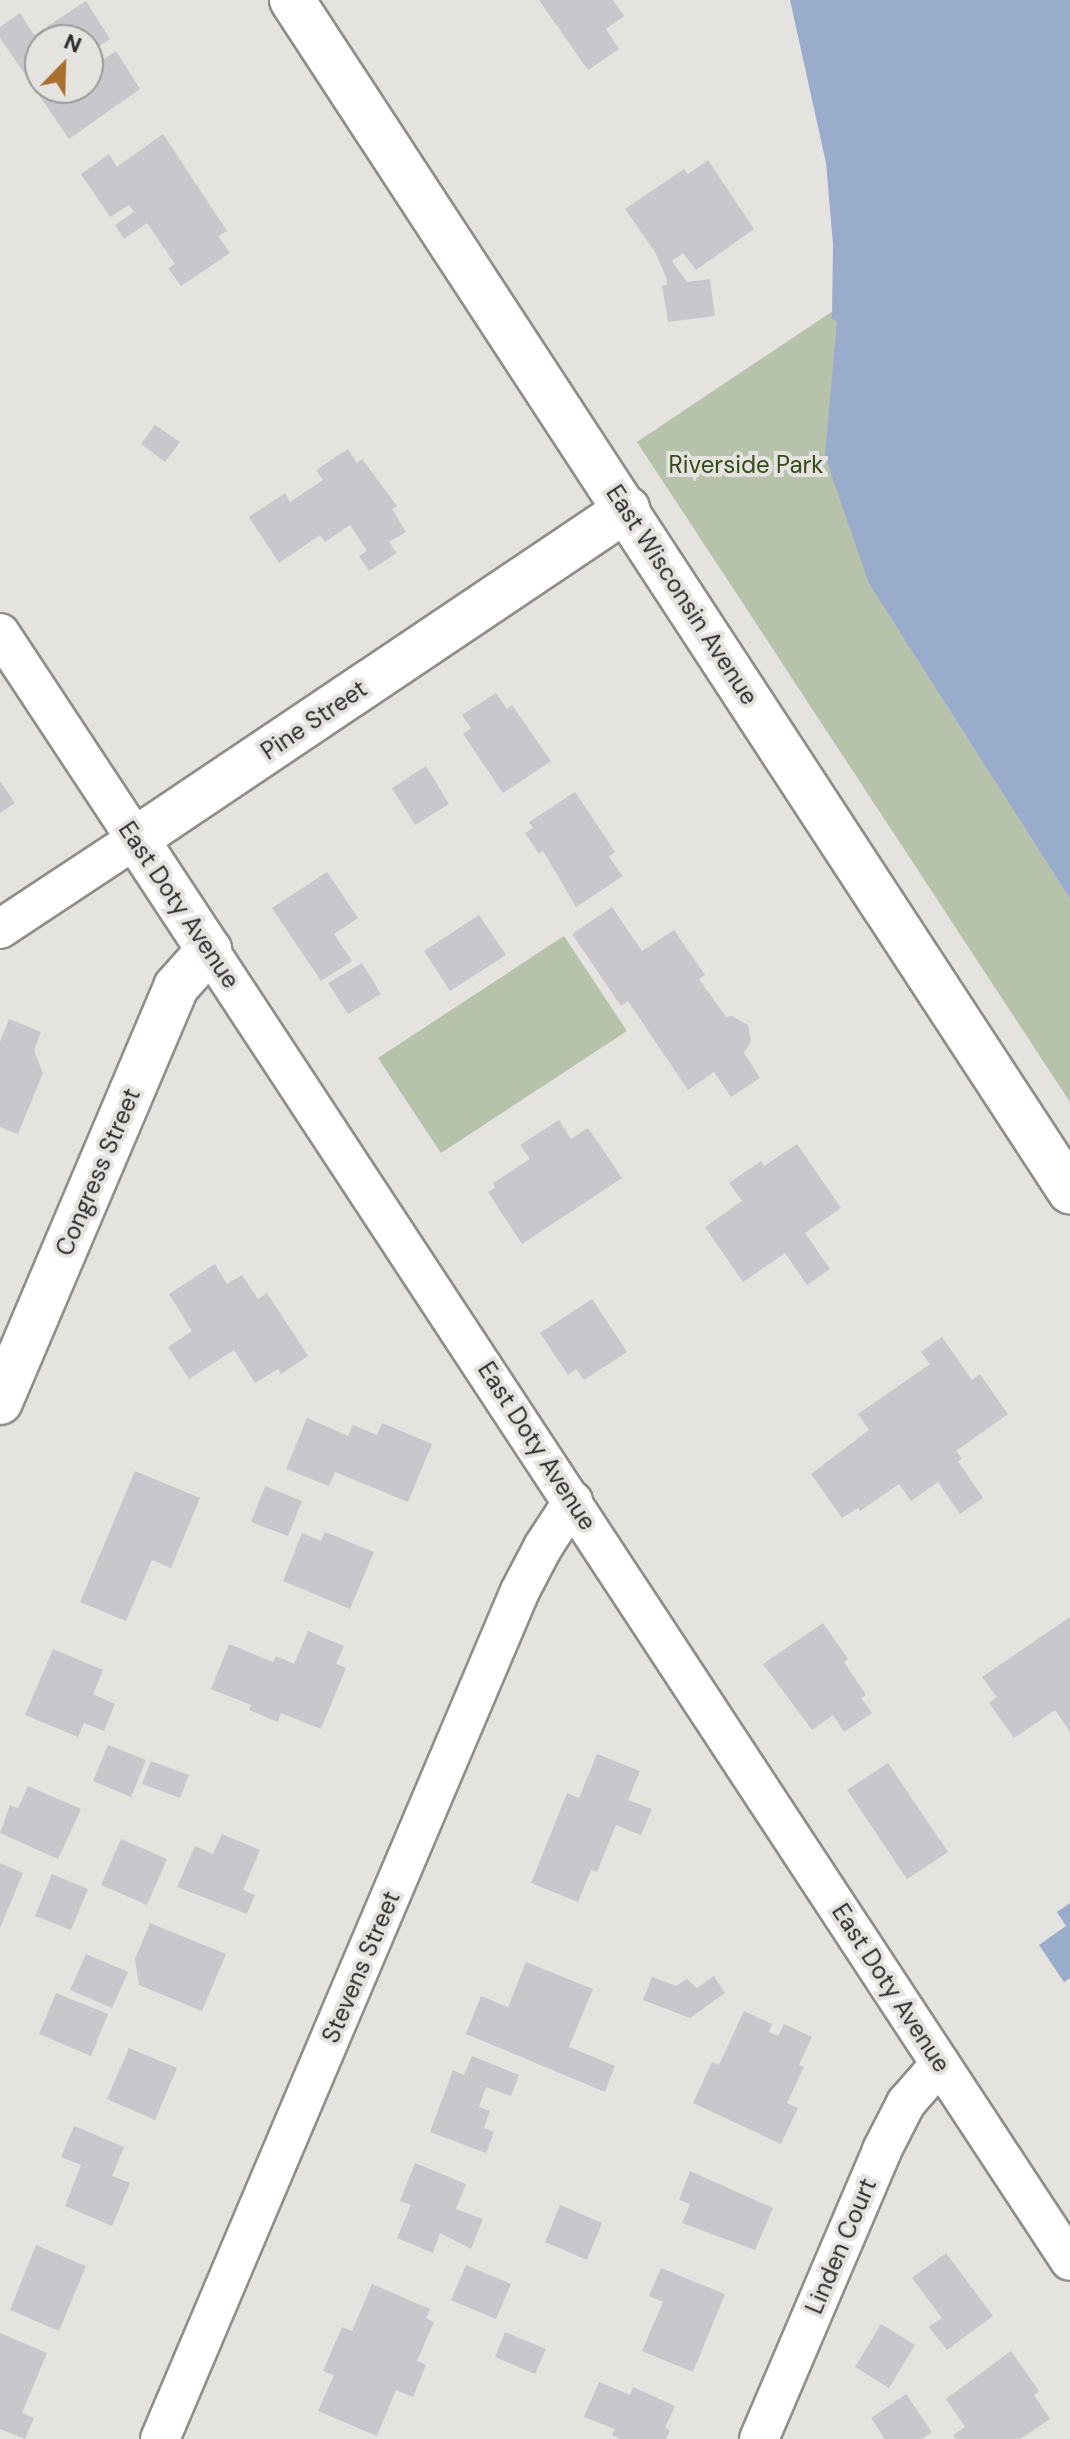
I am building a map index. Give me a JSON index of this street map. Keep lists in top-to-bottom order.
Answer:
{
  "streets": {
    "main road": [
      "East Wisconsin Avenue",
      "Pine Street",
      "East Doty Avenue",
      "Congress Street"
    ],
    "street": ["Stevens Street", "Linden Court"]
  },
  "crossings": [
    ["East Wisconsin Avenue", "Pine Street"],
    ["Pine Street", "East Doty Avenue"],
    ["East Doty Avenue", "Congress Street"],
    ["East Doty Avenue", "Stevens Street"],
    ["East Doty Avenue", "Linden Court"]
  ],
  "parks": ["Riverside Park"],
  "north": "top right"
}
